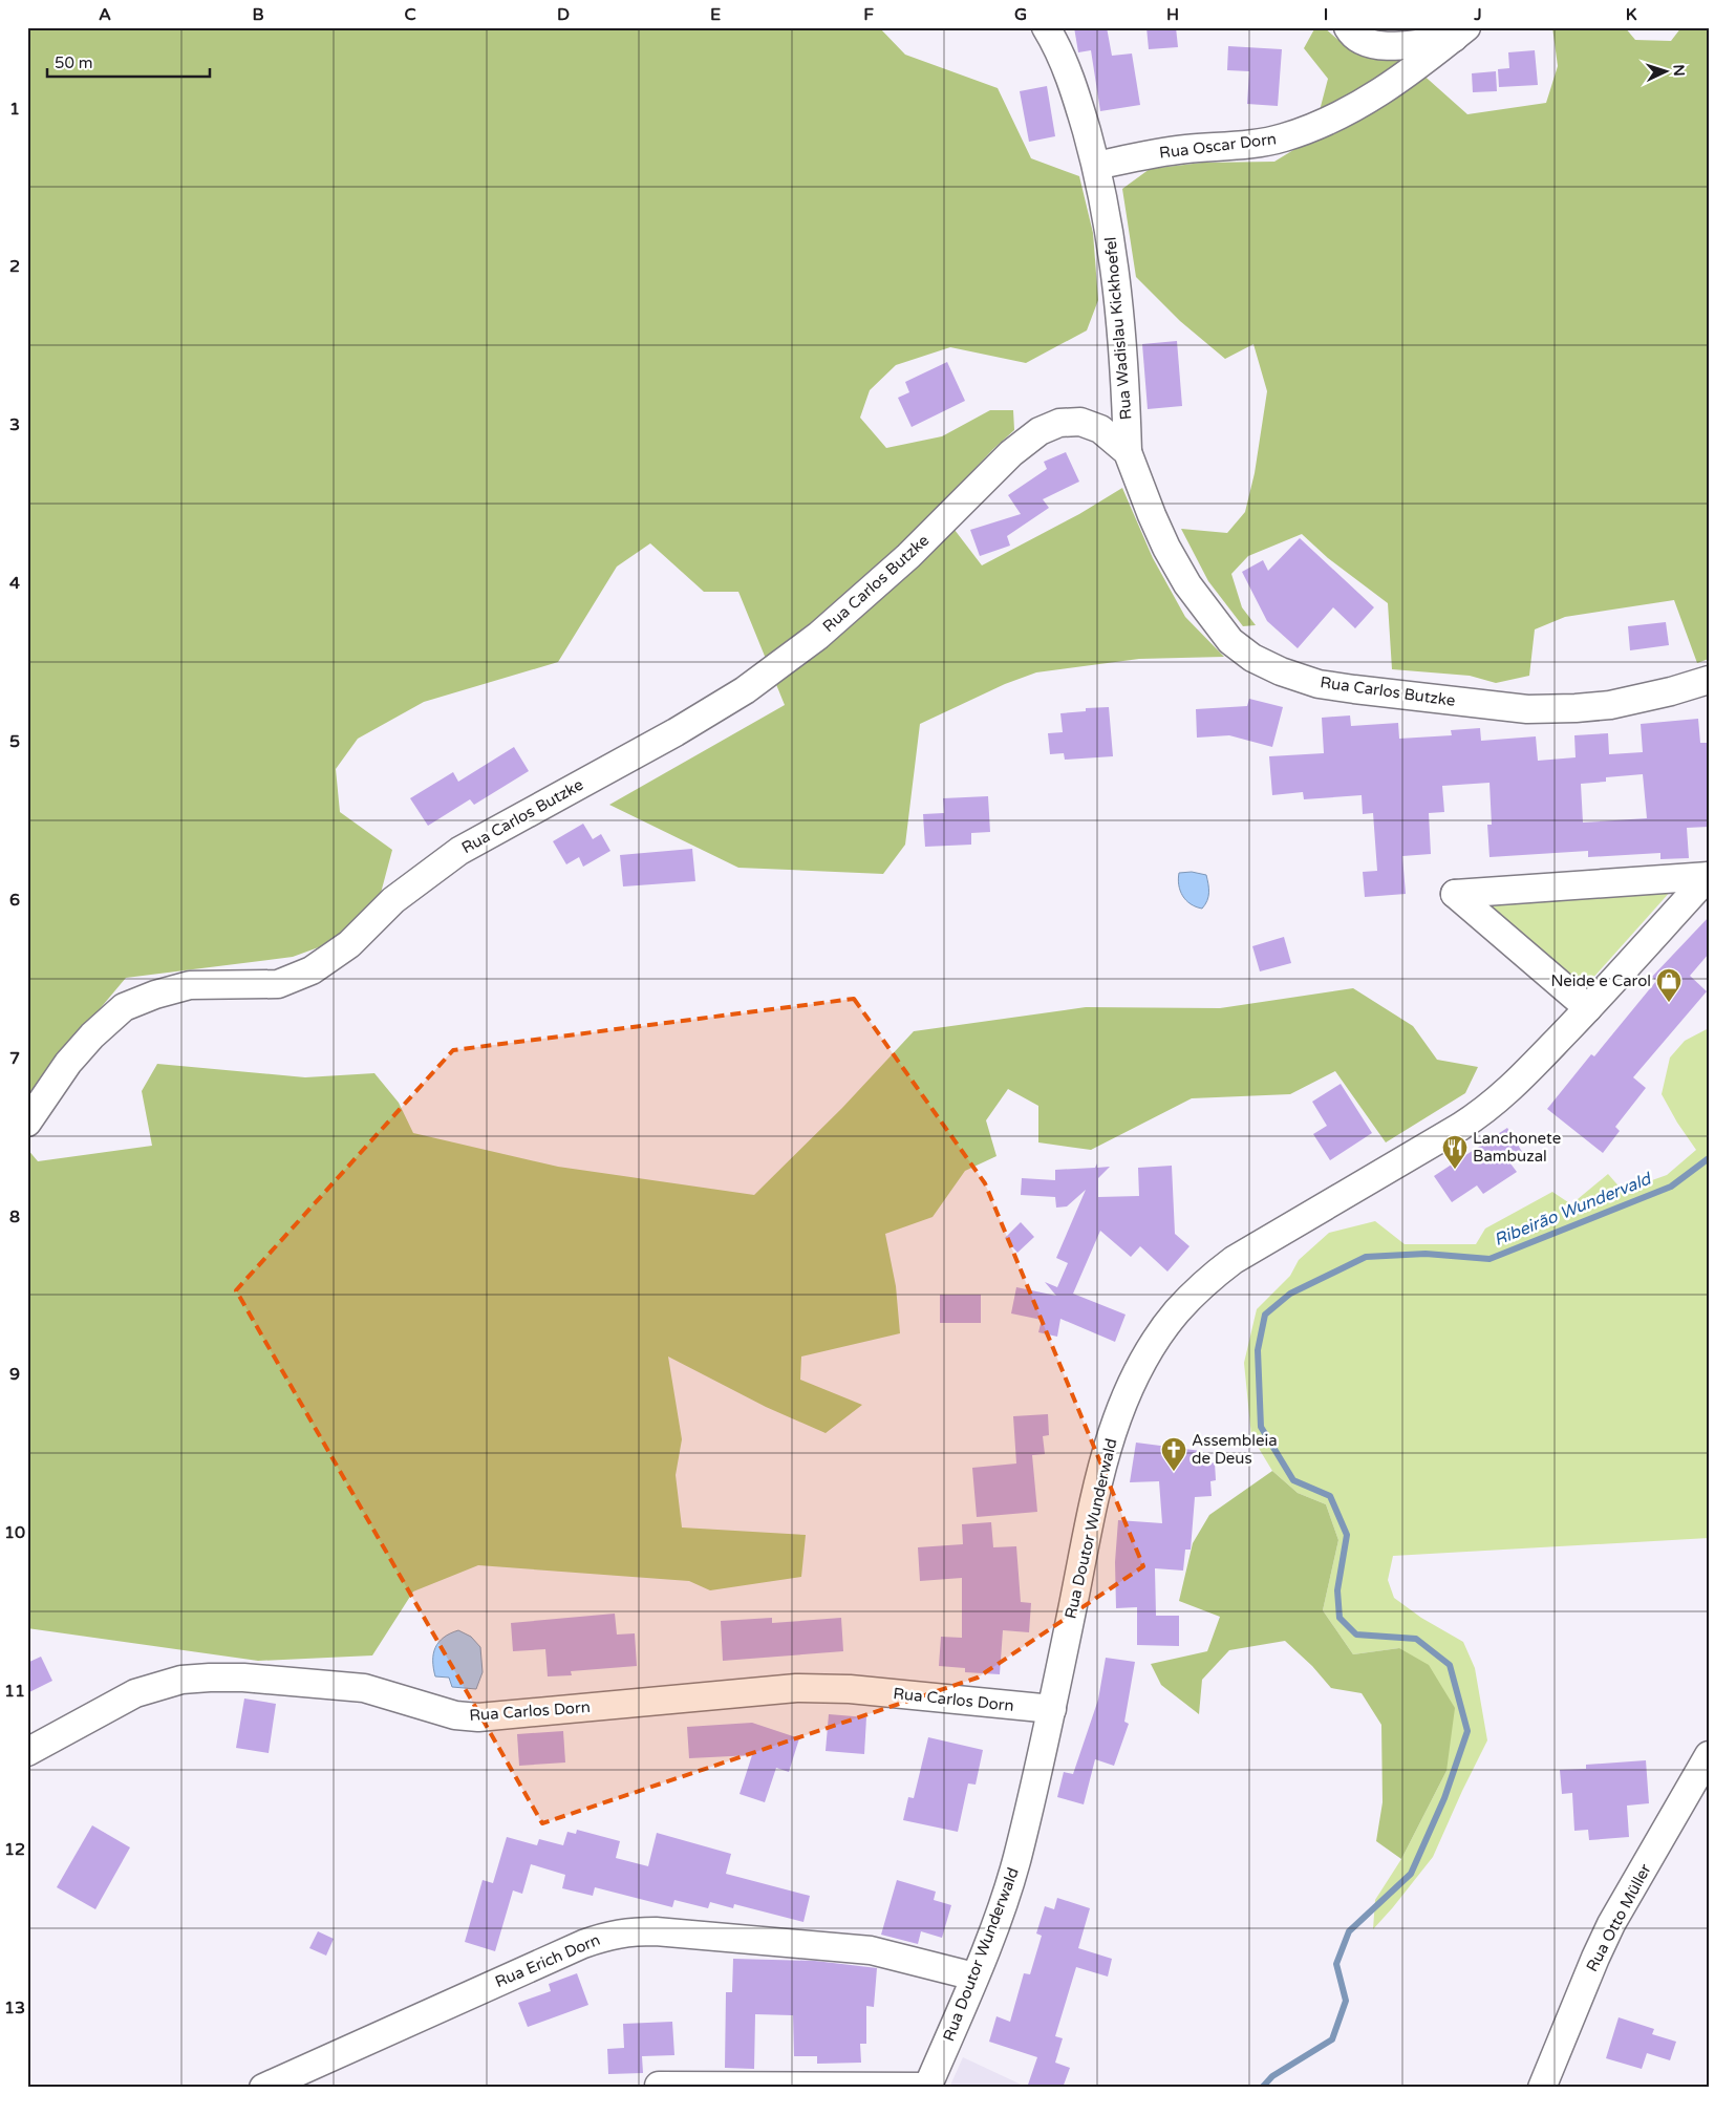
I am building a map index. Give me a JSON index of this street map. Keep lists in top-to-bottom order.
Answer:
{
  "streets": {
    "street": [
      "Rua Oscar Dorn",
      "Rua Wadislau Kickhoefel",
      "Rua Carlos Butzke",
      "Rua Doutor Wunderwald",
      "Rua Carlos Dorn",
      "Rua Otto Müller",
      "Rua Erich Dorn"
    ]
  },
  "crossings": [
    ["Rua Oscar Dorn", "Rua Wadislau Kickhoefel"],
    ["Rua Wadislau Kickhoefel", "Rua Carlos Butzke"],
    ["Rua Doutor Wunderwald", "Rua Carlos Dorn"],
    ["Rua Doutor Wunderwald", "Rua Erich Dorn"]
  ],
  "water": ["Ribeirão Wundervald"],
  "places": {
    "shop": ["Neide e Carol"],
    "restaurant": ["Lanchonete Bambuzal"],
    "church": ["Assembleia de Deus"]
  },
  "scale_bar": "50 m",
  "north": "right",
  "grid": {
    "columns": [
      "A",
      "B",
      "C",
      "D",
      "E",
      "F",
      "G",
      "H",
      "I",
      "J",
      "K"
    ],
    "rows": [
      "1",
      "2",
      "3",
      "4",
      "5",
      "6",
      "7",
      "8",
      "9",
      "10",
      "11",
      "12",
      "13"
    ]
  }
}
